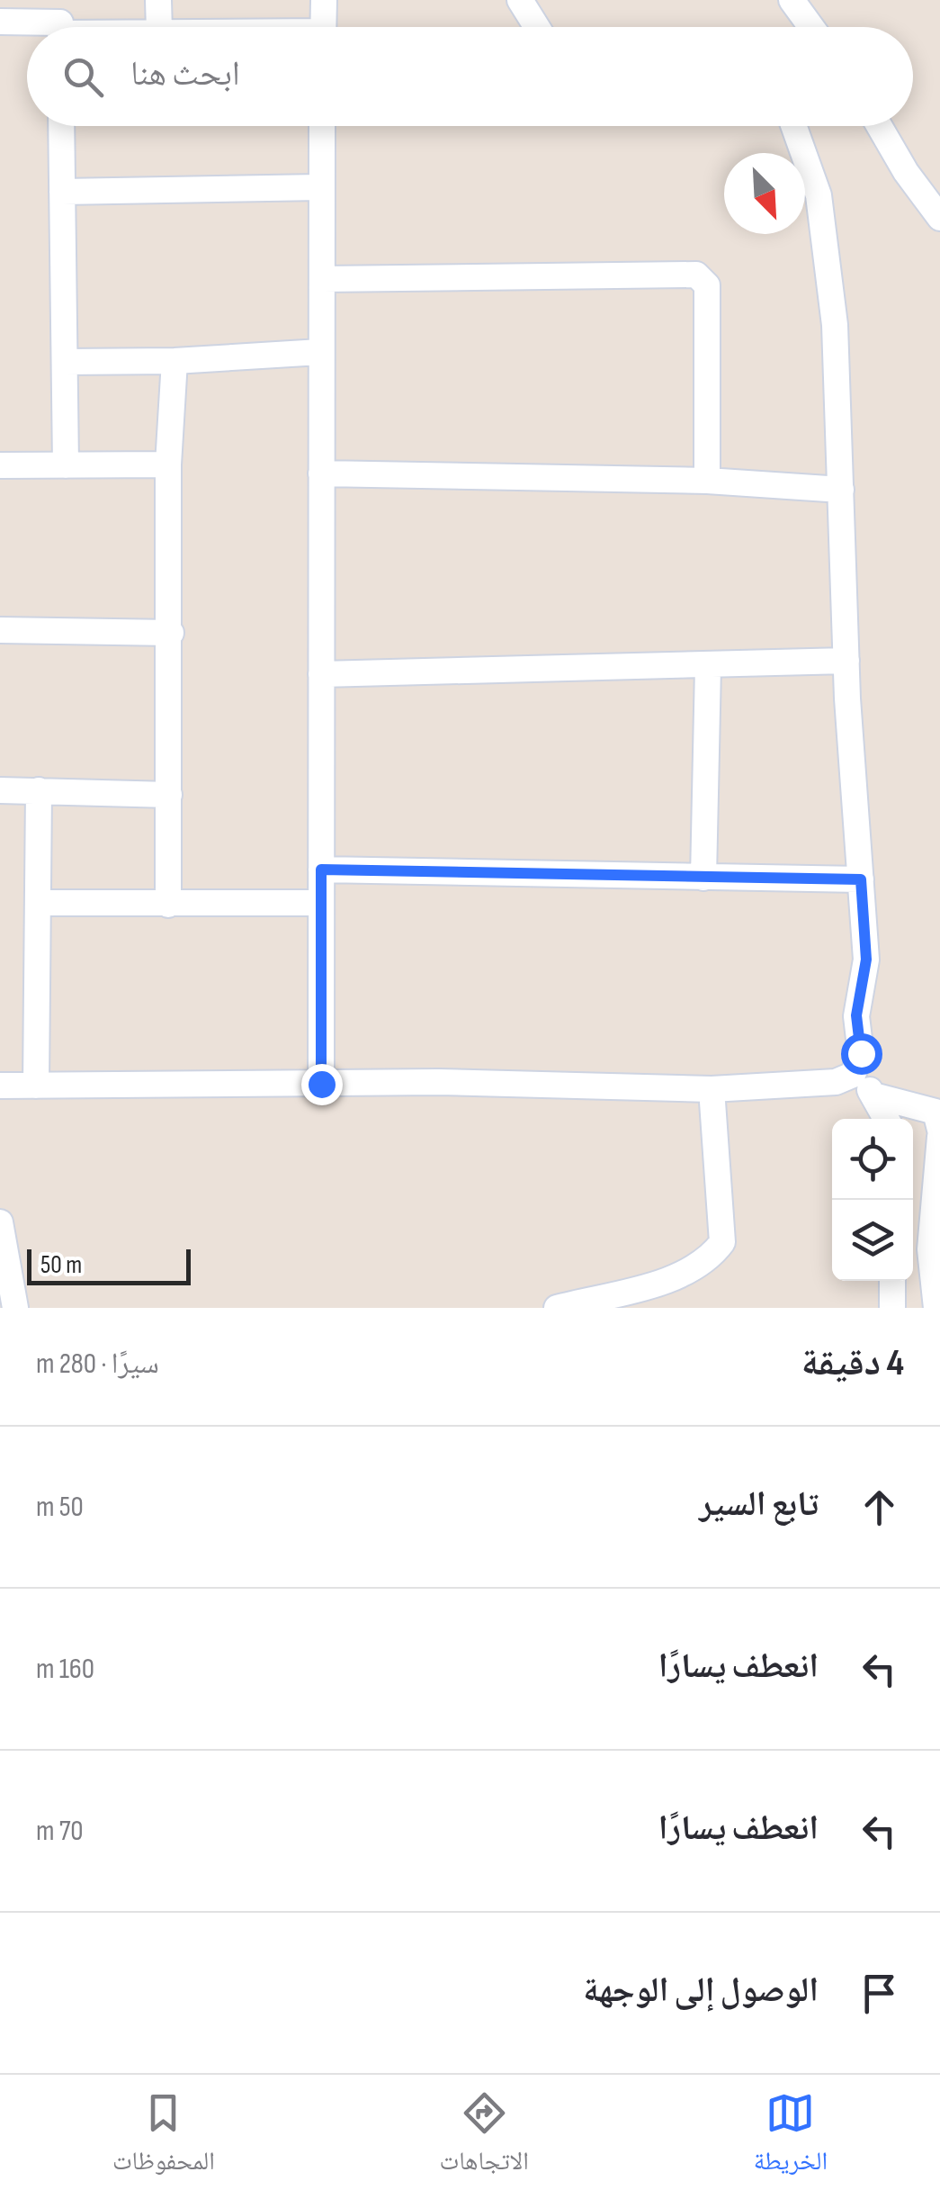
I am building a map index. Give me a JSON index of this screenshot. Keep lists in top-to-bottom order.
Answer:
{
  "scale_bar": "50 m",
  "north": "bottom right",
  "page": {
    "search": "ابحث هنا",
    "scale": "50 m",
    "heading": ["4 دقيقة", "سيرًا · 280 m"],
    "list": [
      ["تابع السير", "50 m"],
      ["انعطف يسارًا", "160 m"],
      ["انعطف يسارًا", "70 m"],
      "الوصول إلى الوجهة"
    ],
    "nav": ["الخريطة", "الاتجاهات", "المحفوظات"]
  }
}
